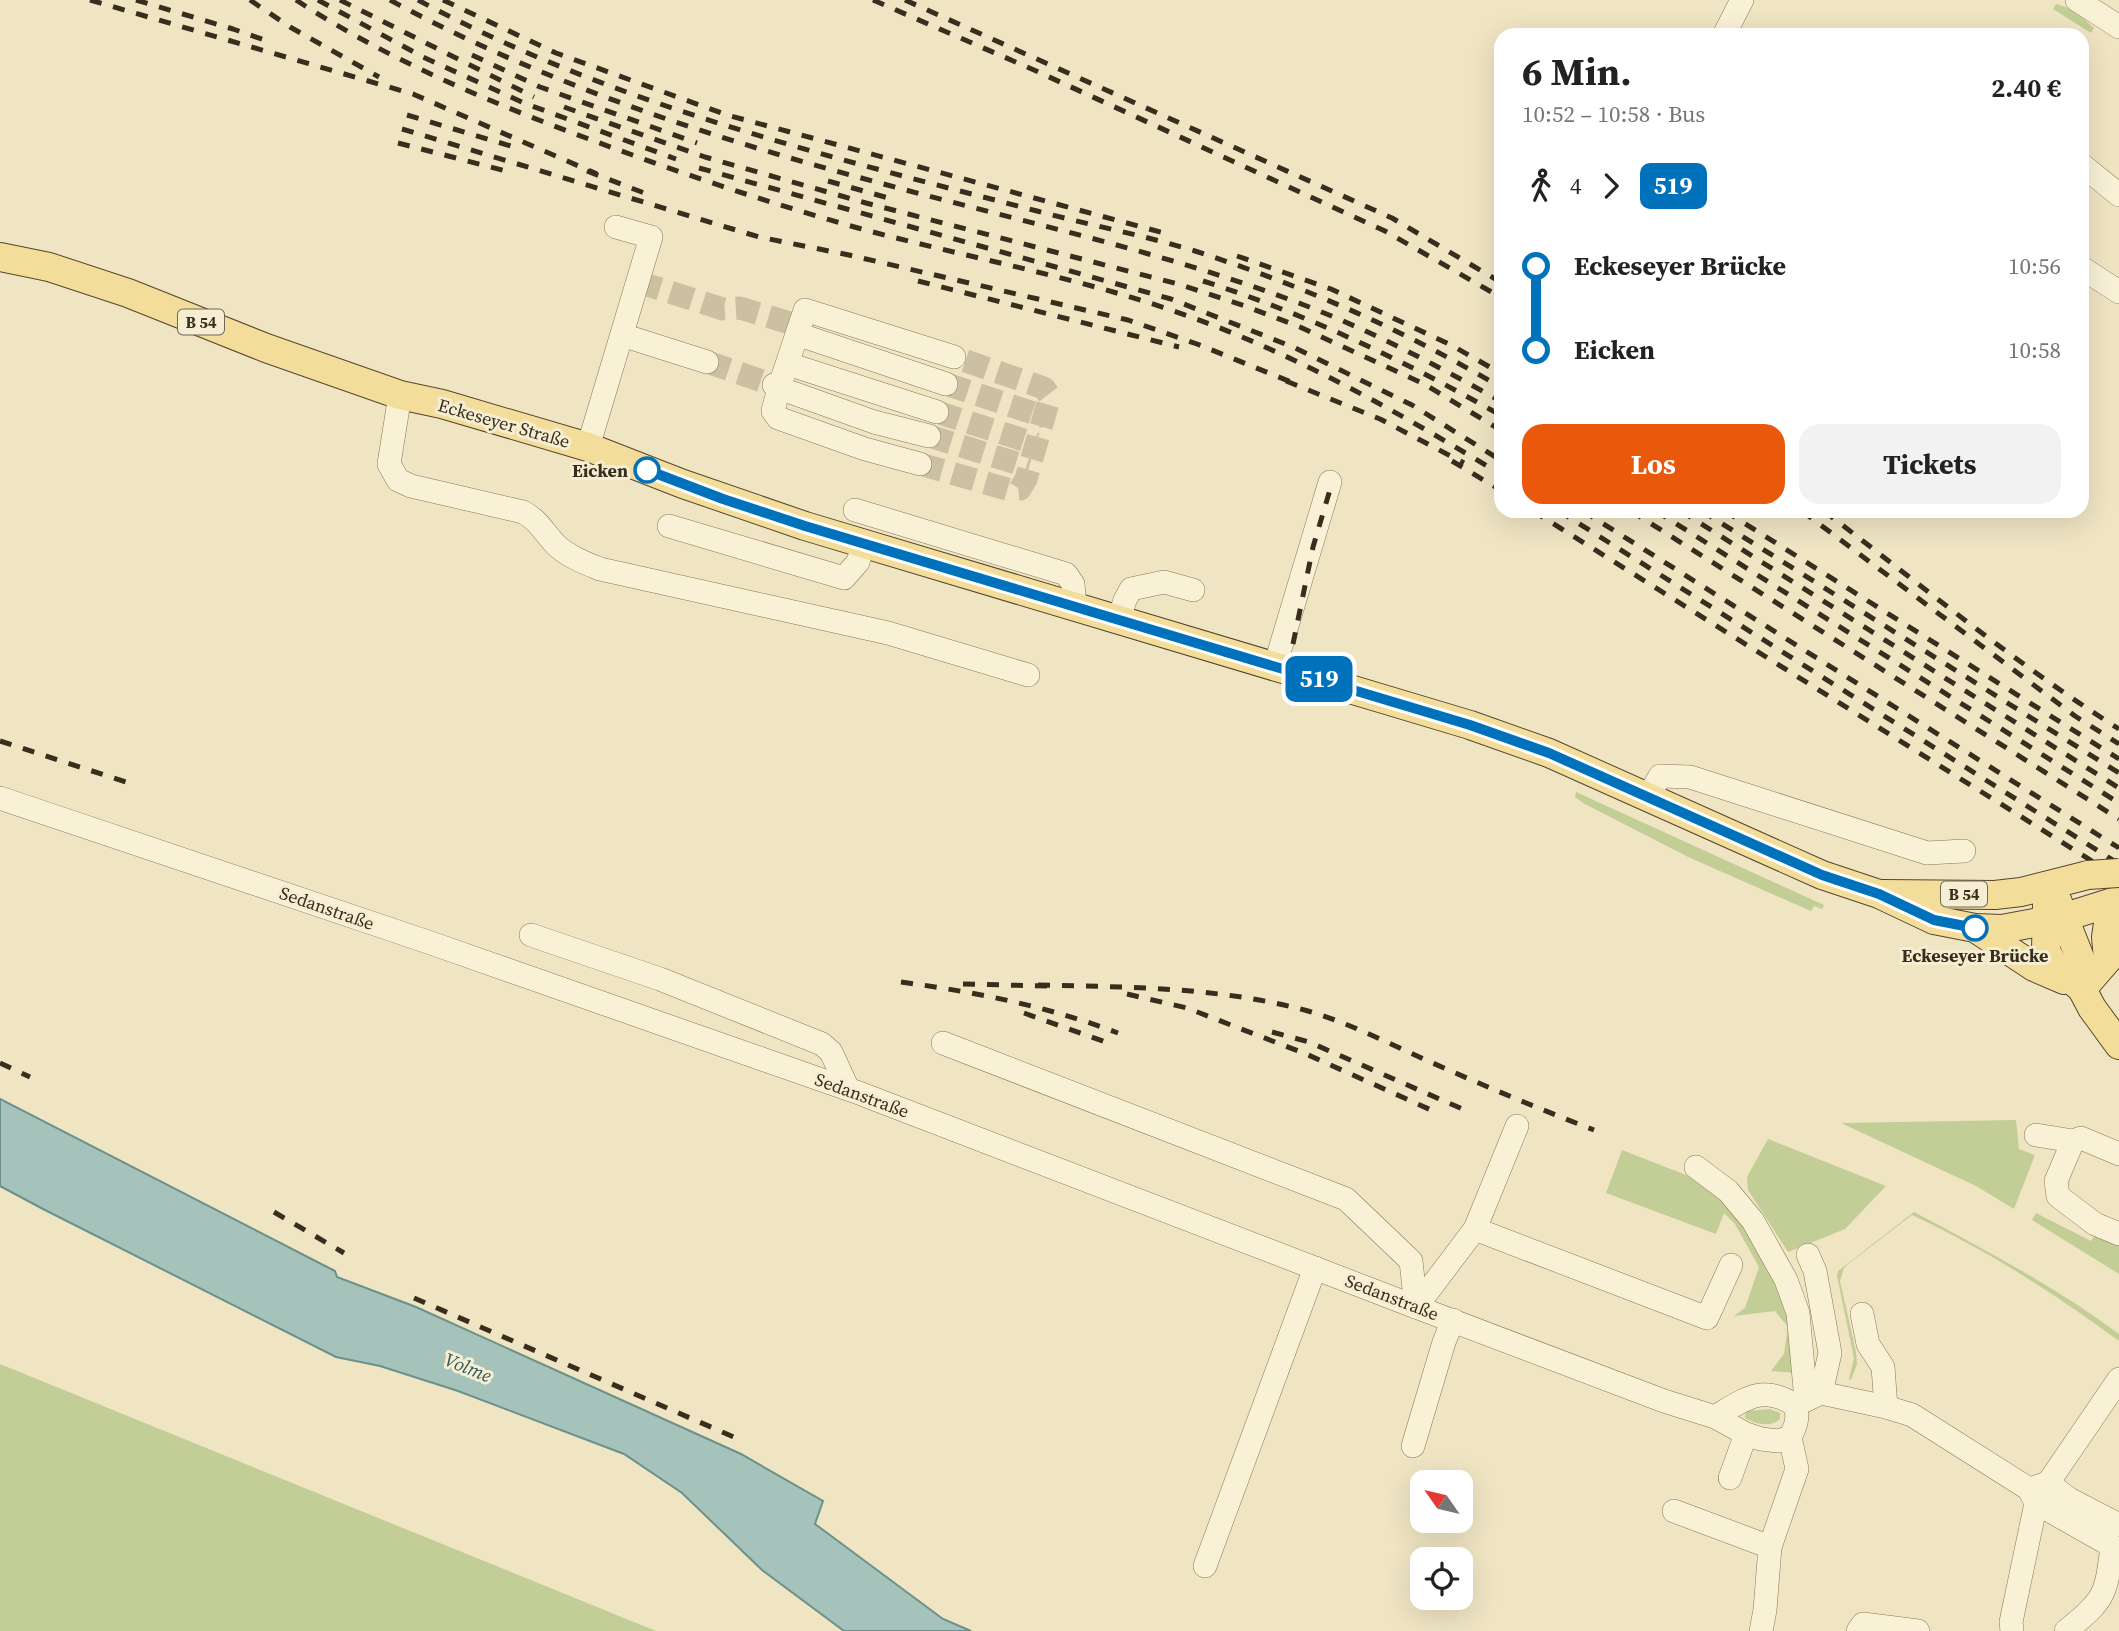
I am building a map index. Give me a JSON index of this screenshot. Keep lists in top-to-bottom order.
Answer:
{
  "streets": {
    "main road": ["B 54", "Eckeseyer Straße"],
    "street": ["Sedanstraße"]
  },
  "water": ["Volme"],
  "places": ["Eicken", "Eckeseyer Brücke"],
  "lines": ["bus line 519"],
  "north": "top left",
  "page": {
    "on_map": "519",
    "heading": ["6 Min.", "10:52 – 10:58 · Bus", "2.40 €"],
    "legs": ["4", "519"],
    "list": [
      {
        "name": "Eckeseyer Brücke",
        "value": "10:56"
      },
      {
        "name": "Eicken",
        "value": "10:58"
      }
    ],
    "buttons": ["Los", "Tickets"]
  }
}
